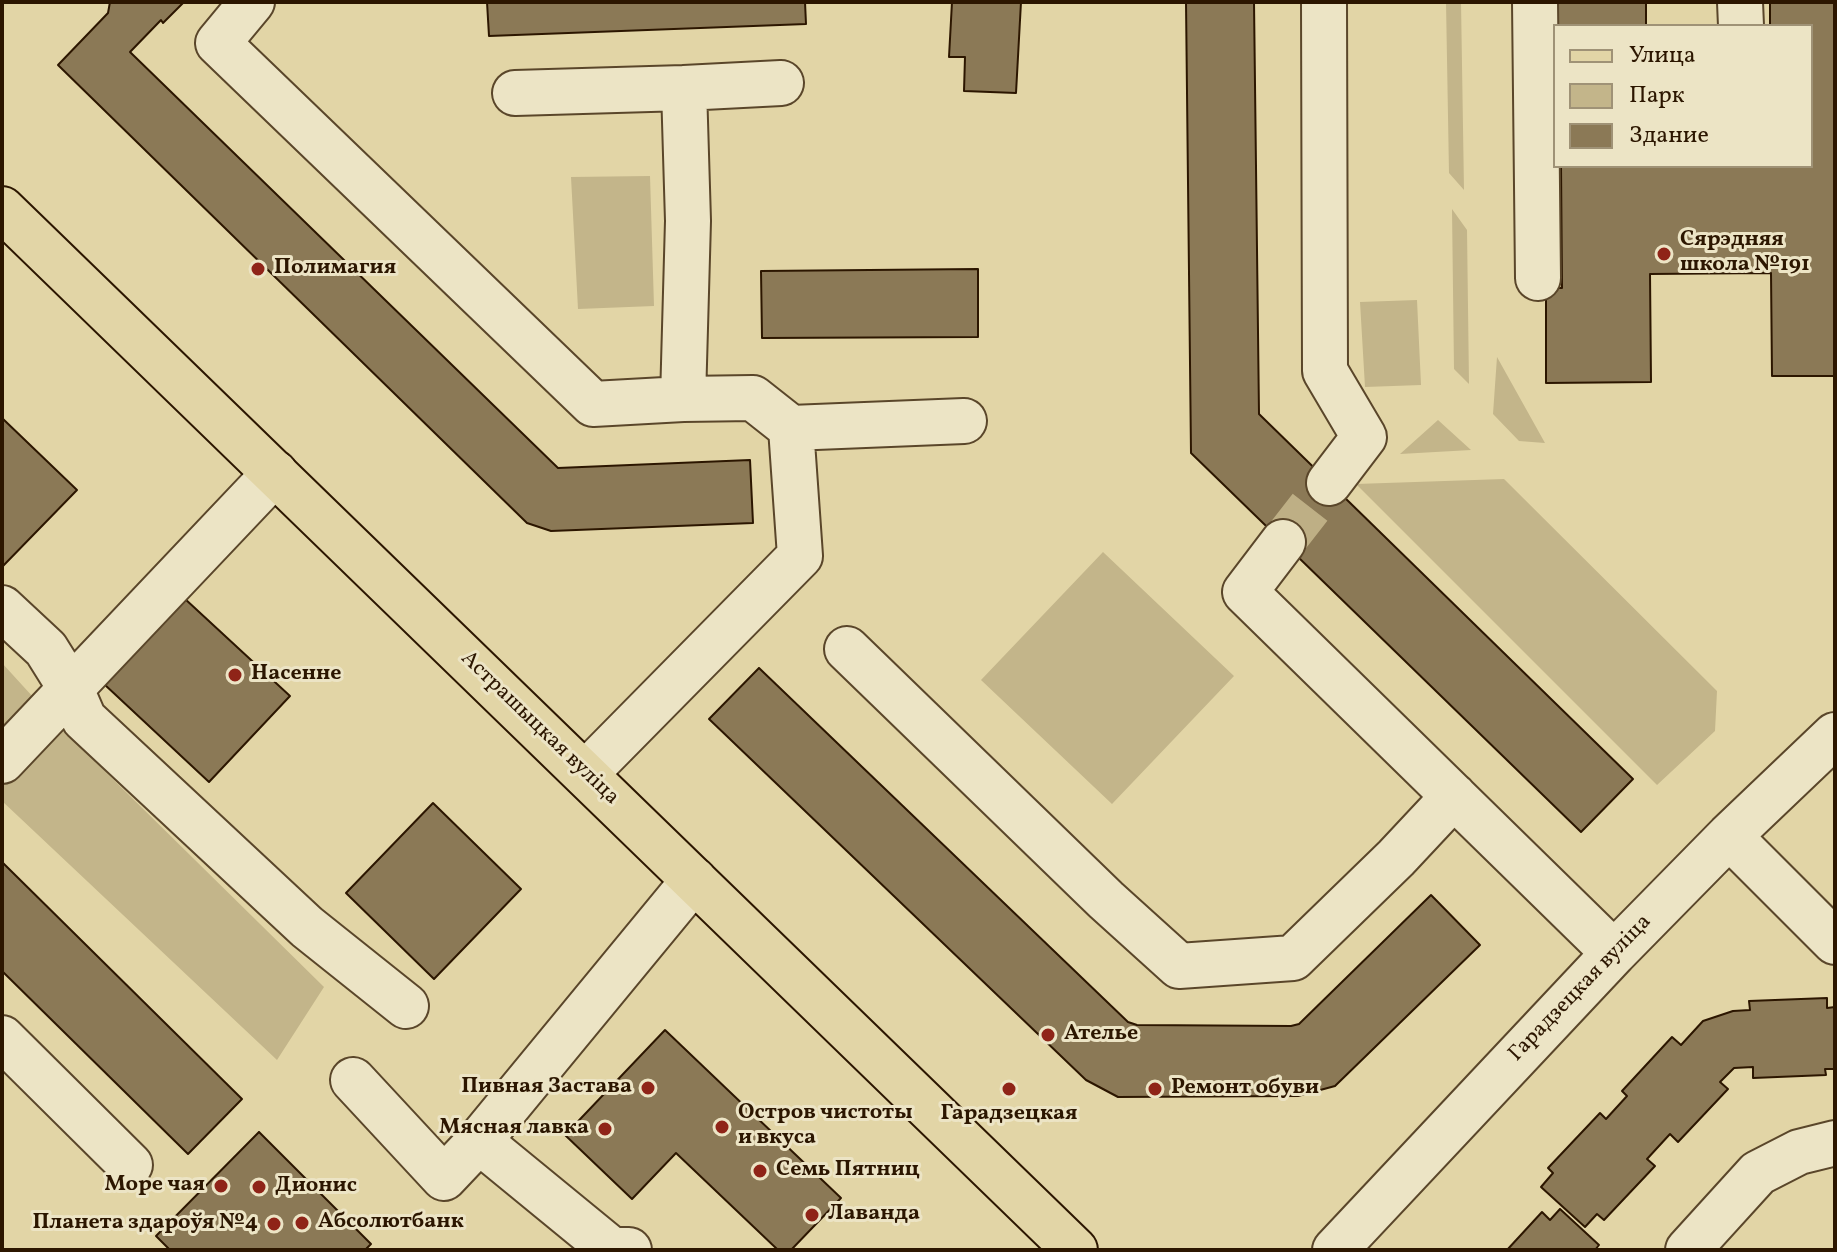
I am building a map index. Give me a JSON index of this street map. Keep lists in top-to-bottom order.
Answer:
{
  "streets": {
    "main road": ["Астрашыцкая вуліца"],
    "street": ["Гарадзецкая вуліца"]
  },
  "places": [
    "Сярэдняя школа №191",
    "Полимагия",
    "Насенне",
    "Ателье",
    "Пивная Застава",
    "Гарадзецкая",
    "Ремонт обуви",
    "Остров чистоты и вкуса",
    "Мясная лавка",
    "Семь Пятниц",
    "Море чая",
    "Дионис",
    "Лаванда",
    "Абсолютбанк",
    "Планета здароўя №4"
  ],
  "legend": ["Улица", "Парк", "Здание"]
}
